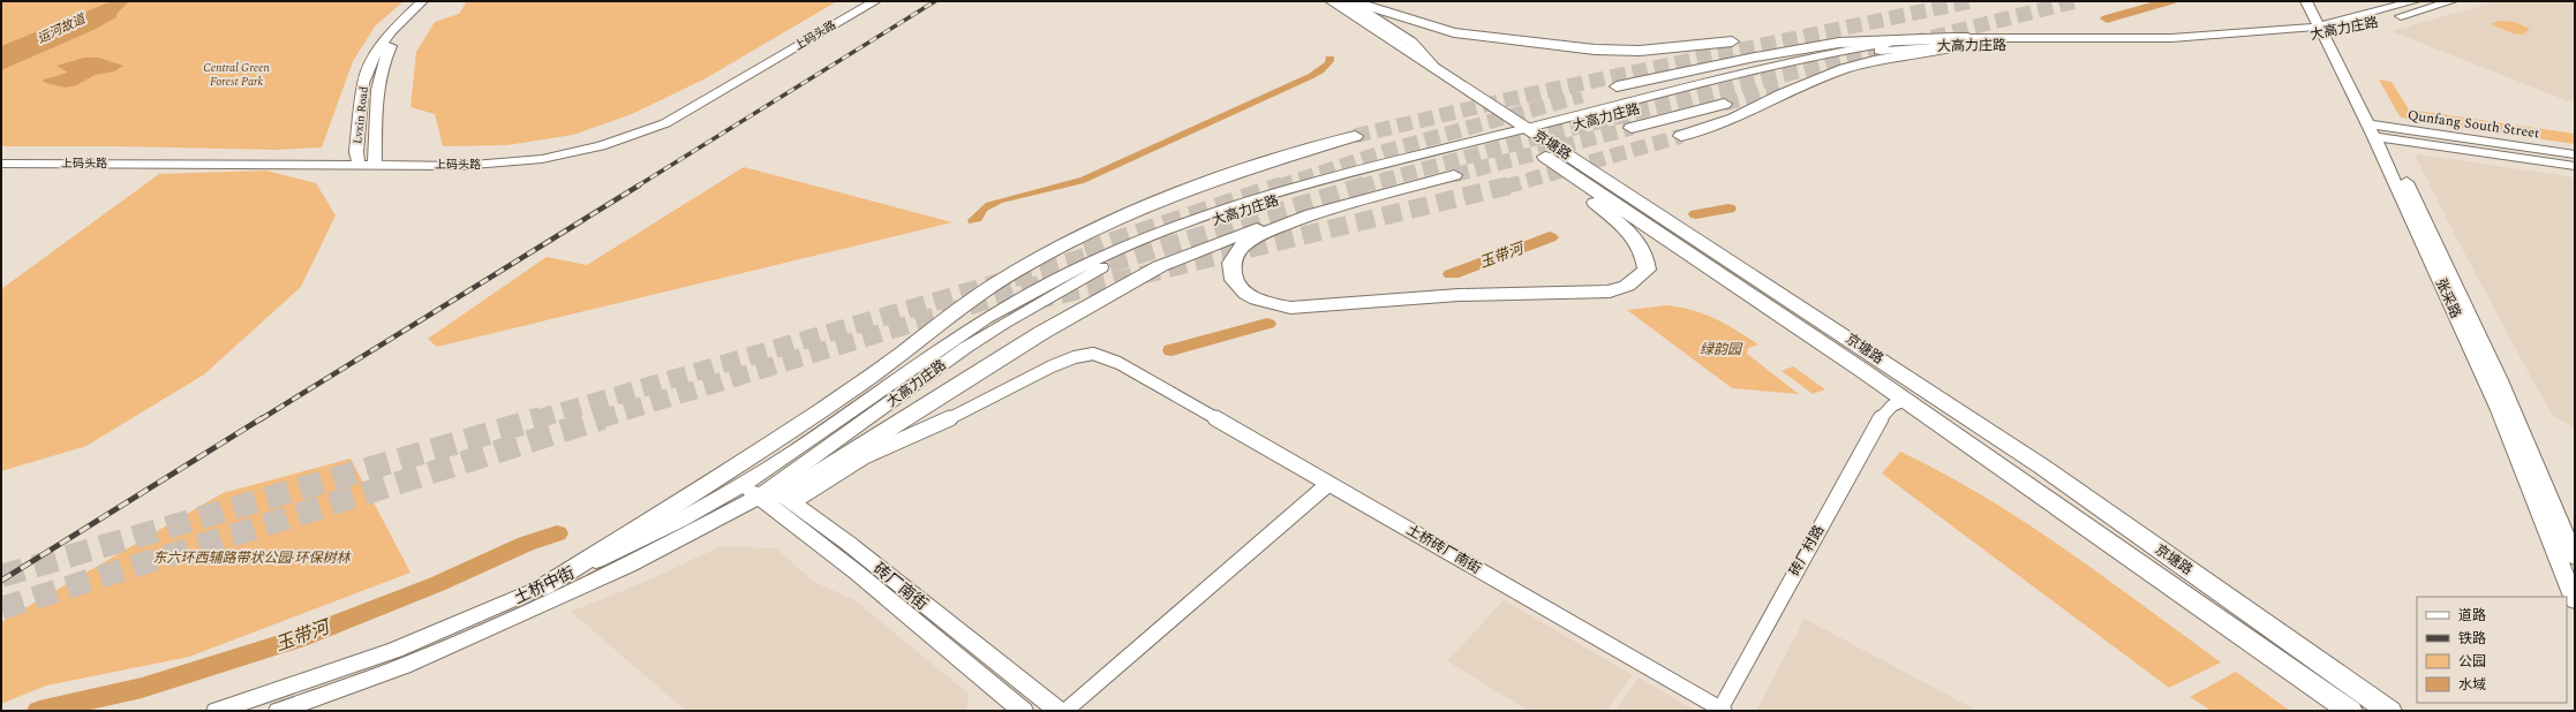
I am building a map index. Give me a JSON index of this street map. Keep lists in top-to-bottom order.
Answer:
{
  "streets": {
    "highway": ["京塘路"],
    "main road": [
      "大高力庄路",
      "上码头路",
      "Lvxin Road",
      "Qunfang South Street",
      "张采路",
      "土桥中街",
      "砖厂南街"
    ],
    "street": ["土桥砖厂南街", "砖厂村路"]
  },
  "crossings": [
    ["大高力庄路", "京塘路"],
    ["大高力庄路", "张采路"],
    ["大高力庄路", "土桥砖厂南街"],
    ["大高力庄路", "土桥中街"],
    ["大高力庄路", "砖厂南街"],
    ["上码头路", "Lvxin Road"],
    ["Qunfang South Street", "张采路"],
    ["京塘路", "砖厂村路"],
    ["土桥砖厂南街", "砖厂村路"],
    ["土桥砖厂南街", "土桥中街"],
    ["土桥砖厂南街", "砖厂南街"],
    ["土桥中街", "砖厂南街"]
  ],
  "water": ["运河故道", "玉带河"],
  "parks": ["Central Green Forest Park", "绿韵园", "东六环西辅路带状公园·环保树林"],
  "legend": [
    "道路",
    "铁路",
    "公园",
    "水域"
  ]
}
